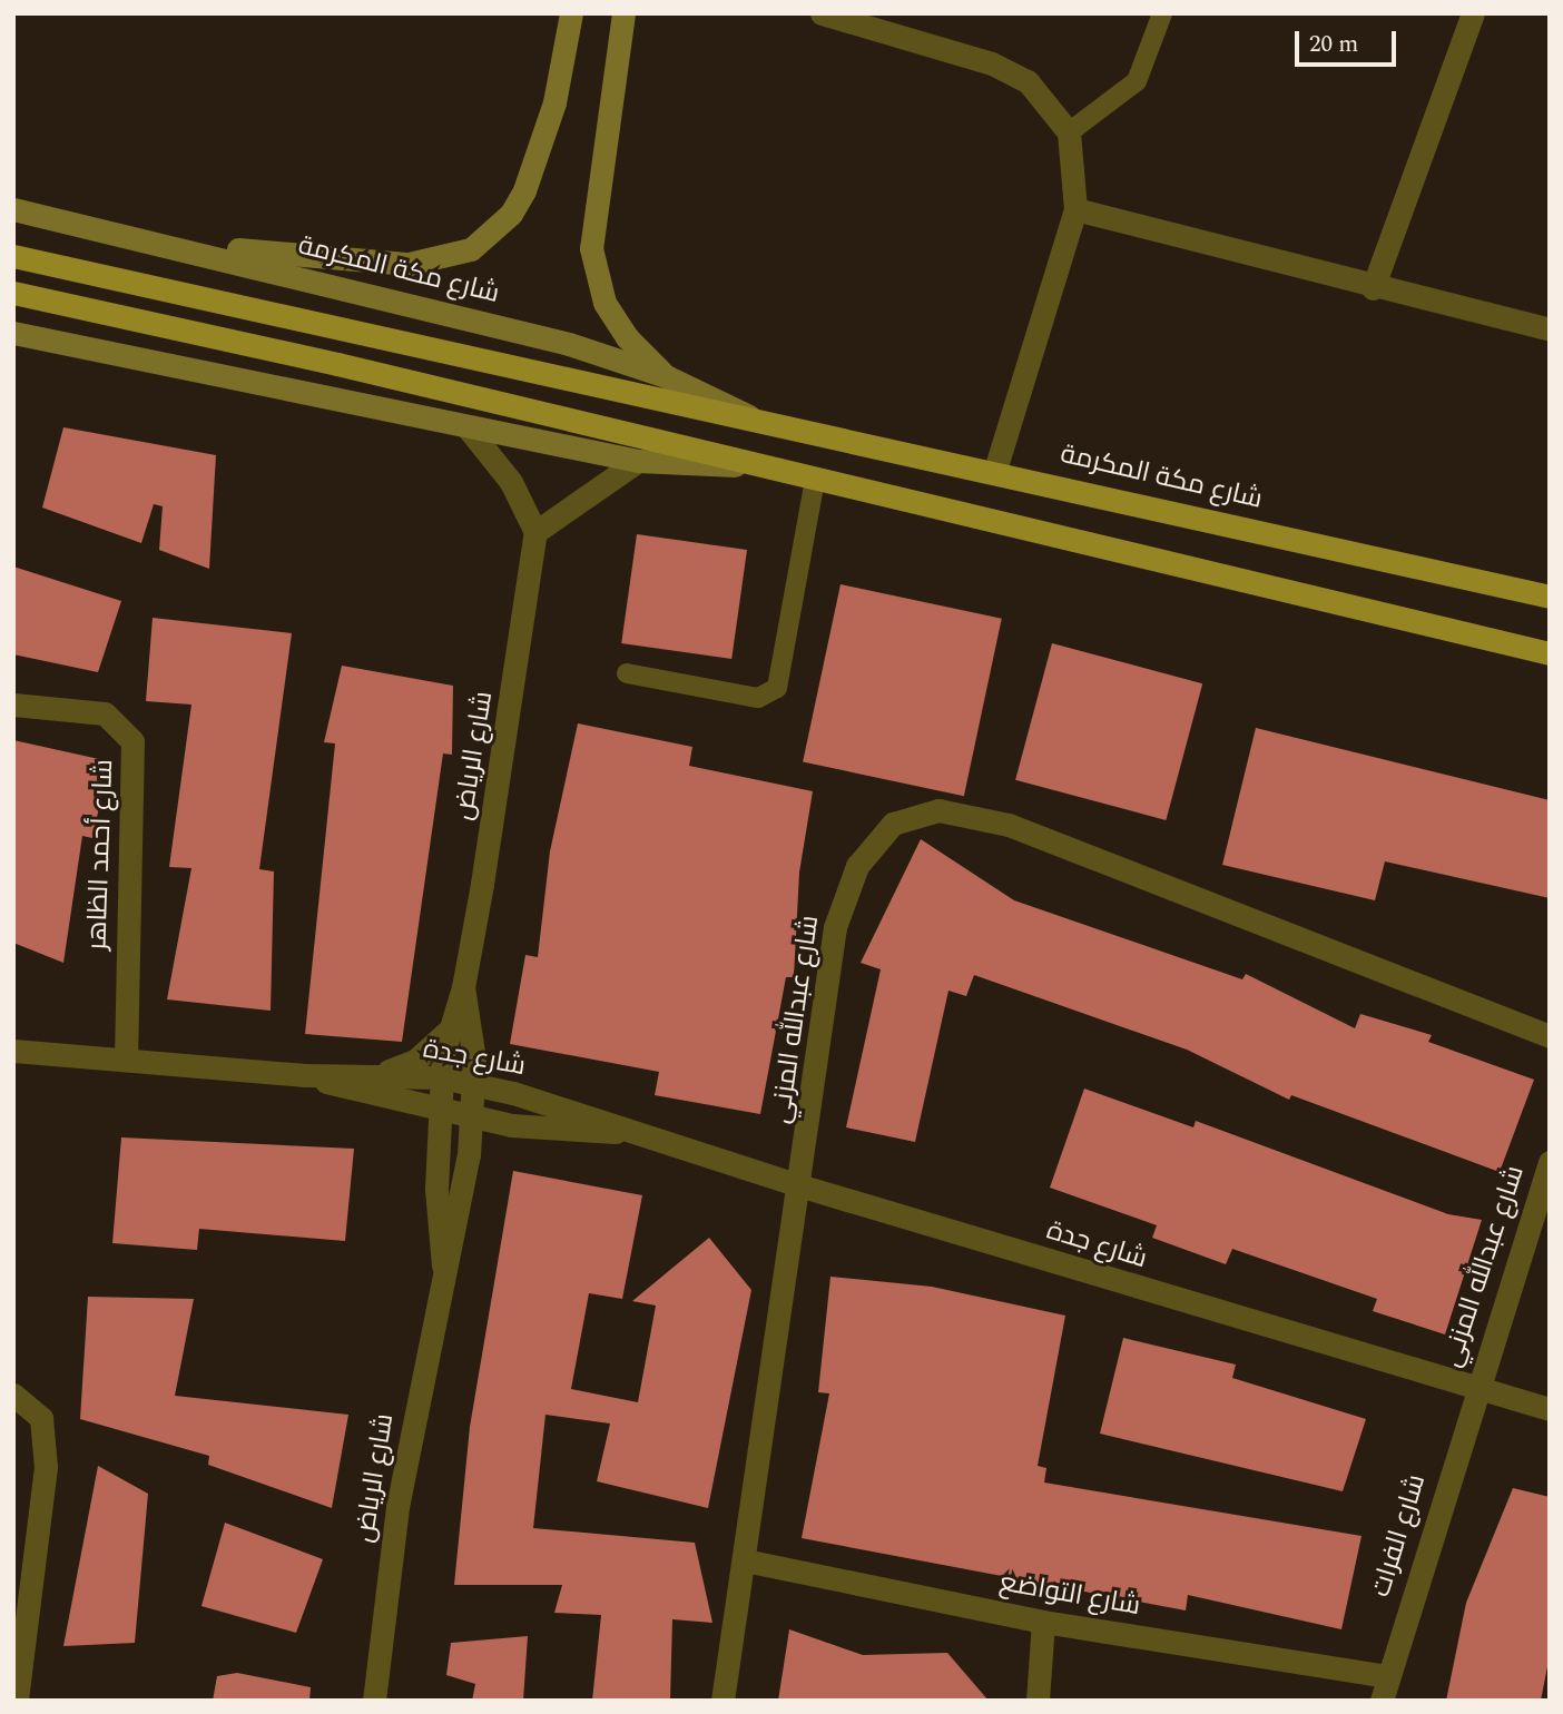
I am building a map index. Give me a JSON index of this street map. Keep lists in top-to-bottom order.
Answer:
{
  "streets": {
    "main road": ["شارع مكة المكرمة"],
    "street": [
      "شارع الرياض",
      "شارع أحمد الظاهر",
      "شارع عبدالله المزني",
      "شارع جدة",
      "شارع الفرات",
      "شارع التواضع"
    ]
  },
  "crossings": [
    ["شارع الرياض", "شارع جدة"],
    ["شارع أحمد الظاهر", "شارع جدة"],
    ["شارع عبدالله المزني", "شارع جدة"],
    ["شارع عبدالله المزني", "شارع الفرات"],
    ["شارع عبدالله المزني", "شارع التواضع"],
    ["شارع جدة", "شارع الفرات"],
    ["شارع الفرات", "شارع التواضع"]
  ],
  "scale_bar": "20 m"
}
